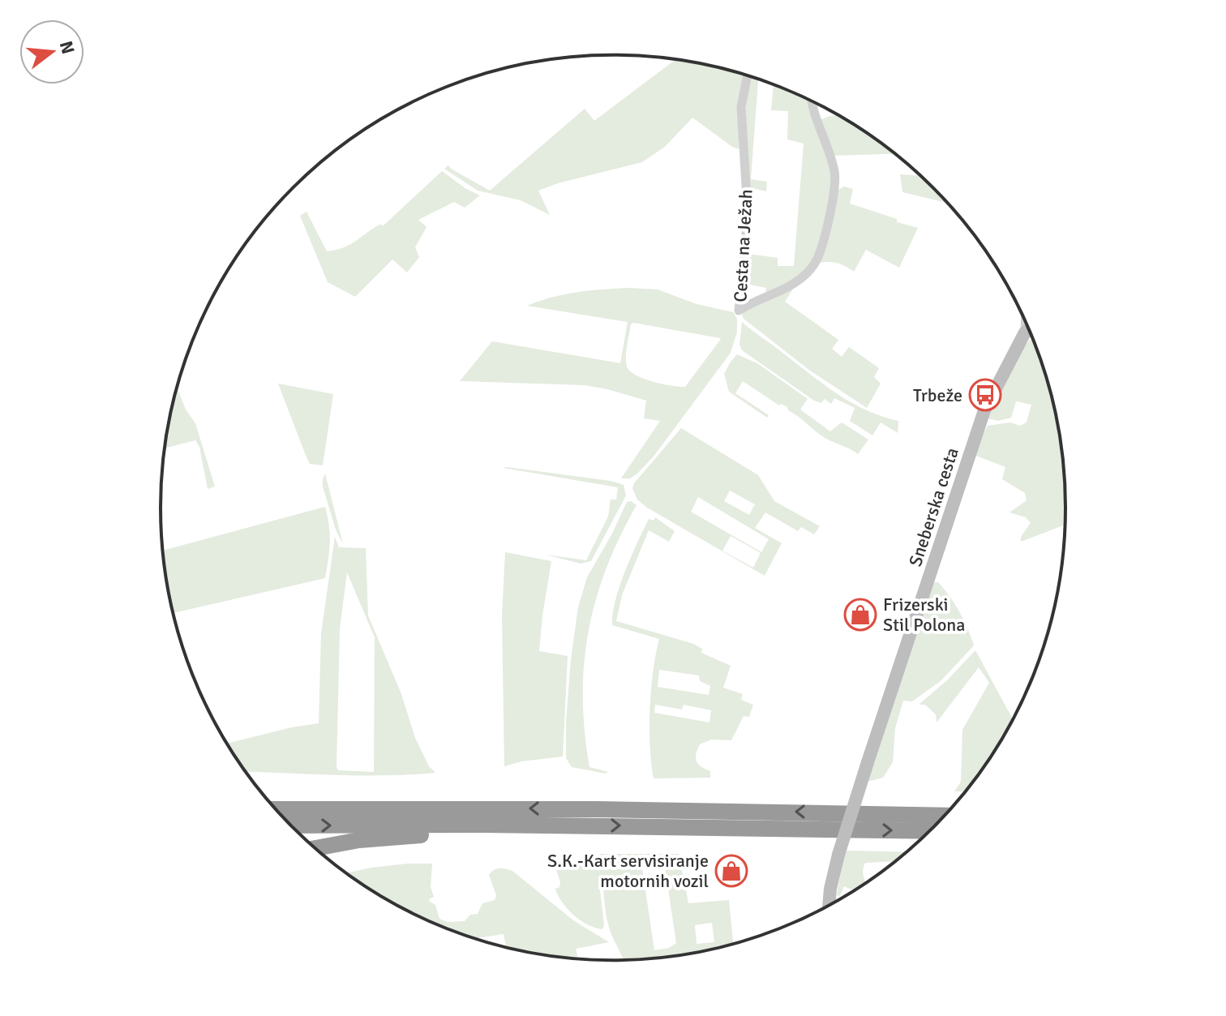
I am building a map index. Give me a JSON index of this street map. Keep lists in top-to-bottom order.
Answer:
{
  "streets": {
    "street": ["Cesta na Ježah", "Sneberska cesta"]
  },
  "places": {
    "bus stop": ["Trbeže"],
    "shop": ["Frizerski Stil Polona", "S.K.-Kart servisiranje motornih vozil"]
  },
  "north": "right"
}
